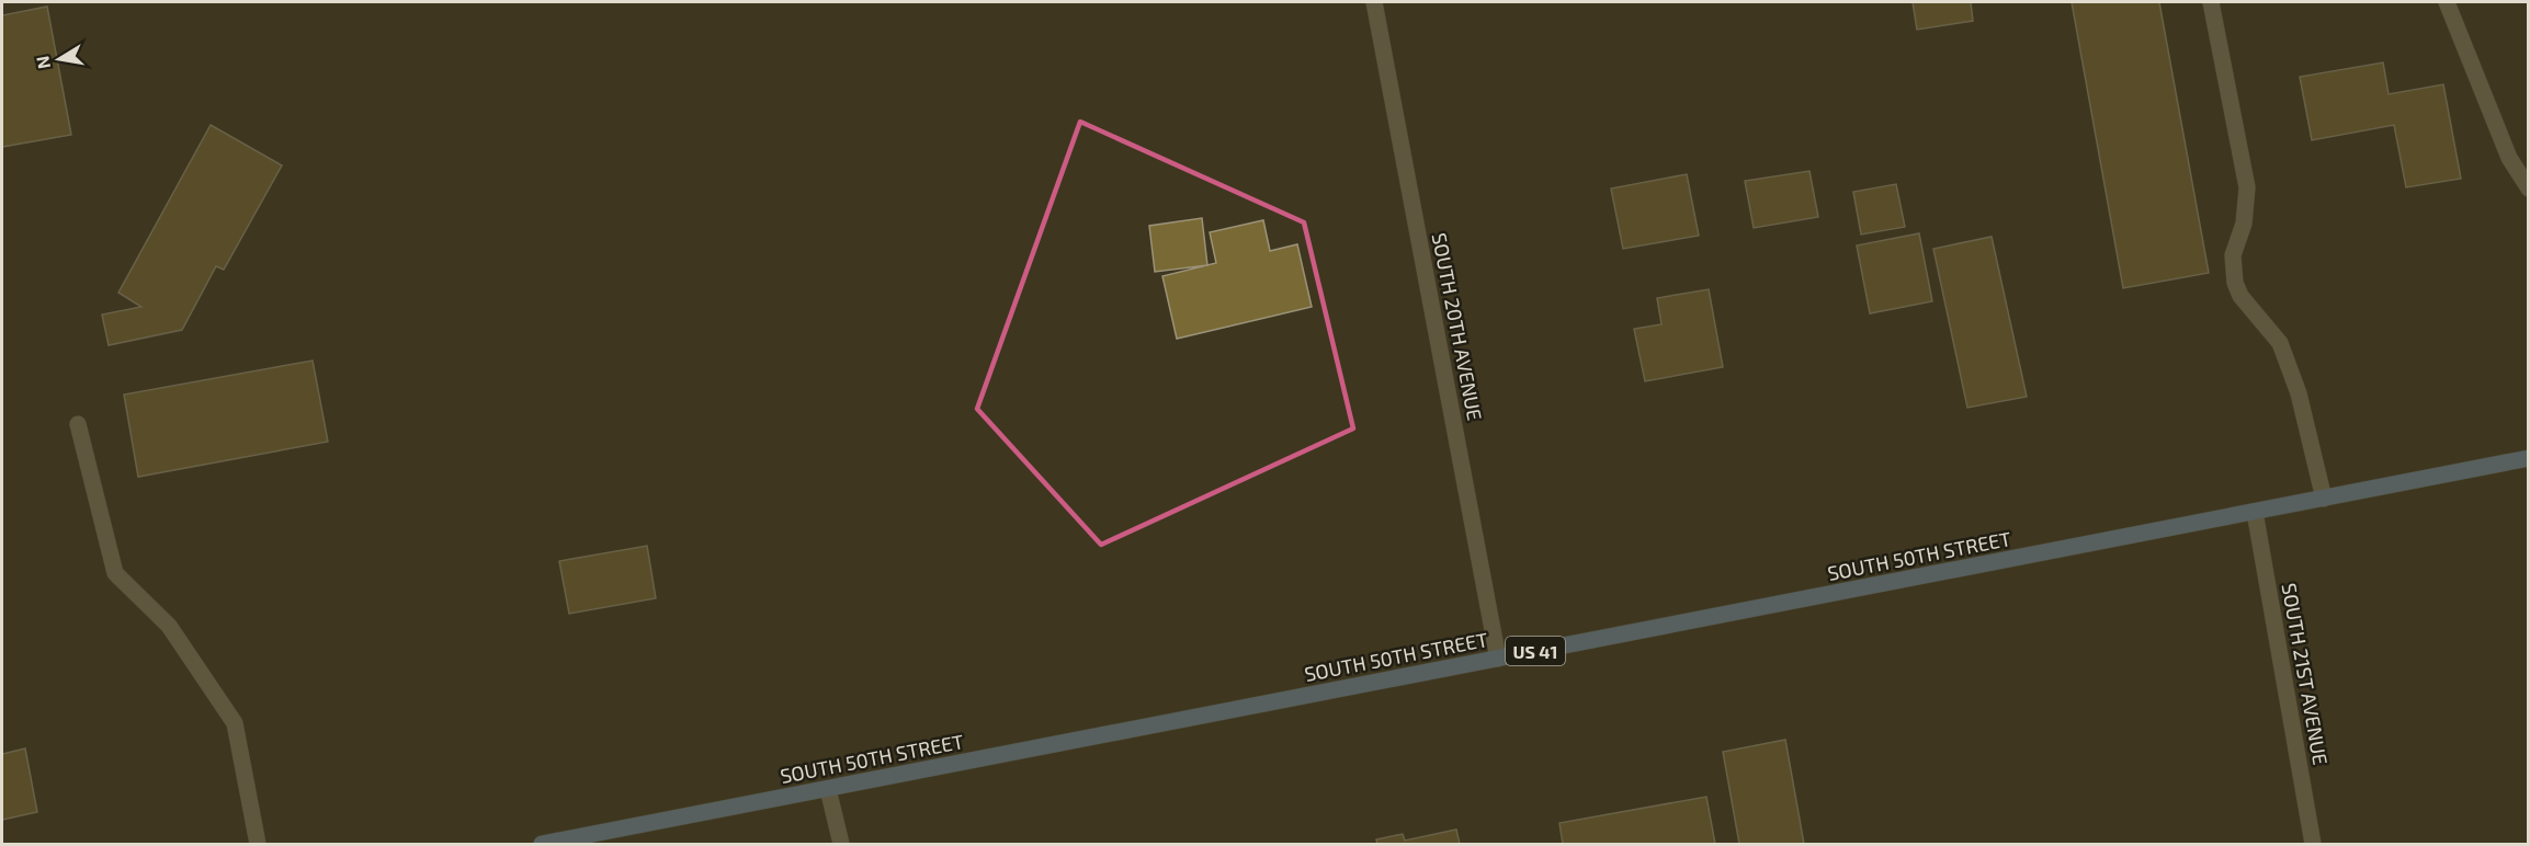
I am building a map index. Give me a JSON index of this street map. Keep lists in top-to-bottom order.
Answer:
{
  "streets": {
    "main road": ["SOUTH 50TH STREET", "US 41"],
    "street": ["SOUTH 20TH AVENUE", "SOUTH 21ST AVENUE"]
  },
  "crossings": [
    ["SOUTH 20TH AVENUE", "SOUTH 50TH STREET"],
    ["SOUTH 50TH STREET", "SOUTH 21ST AVENUE"]
  ],
  "north": "left"
}
